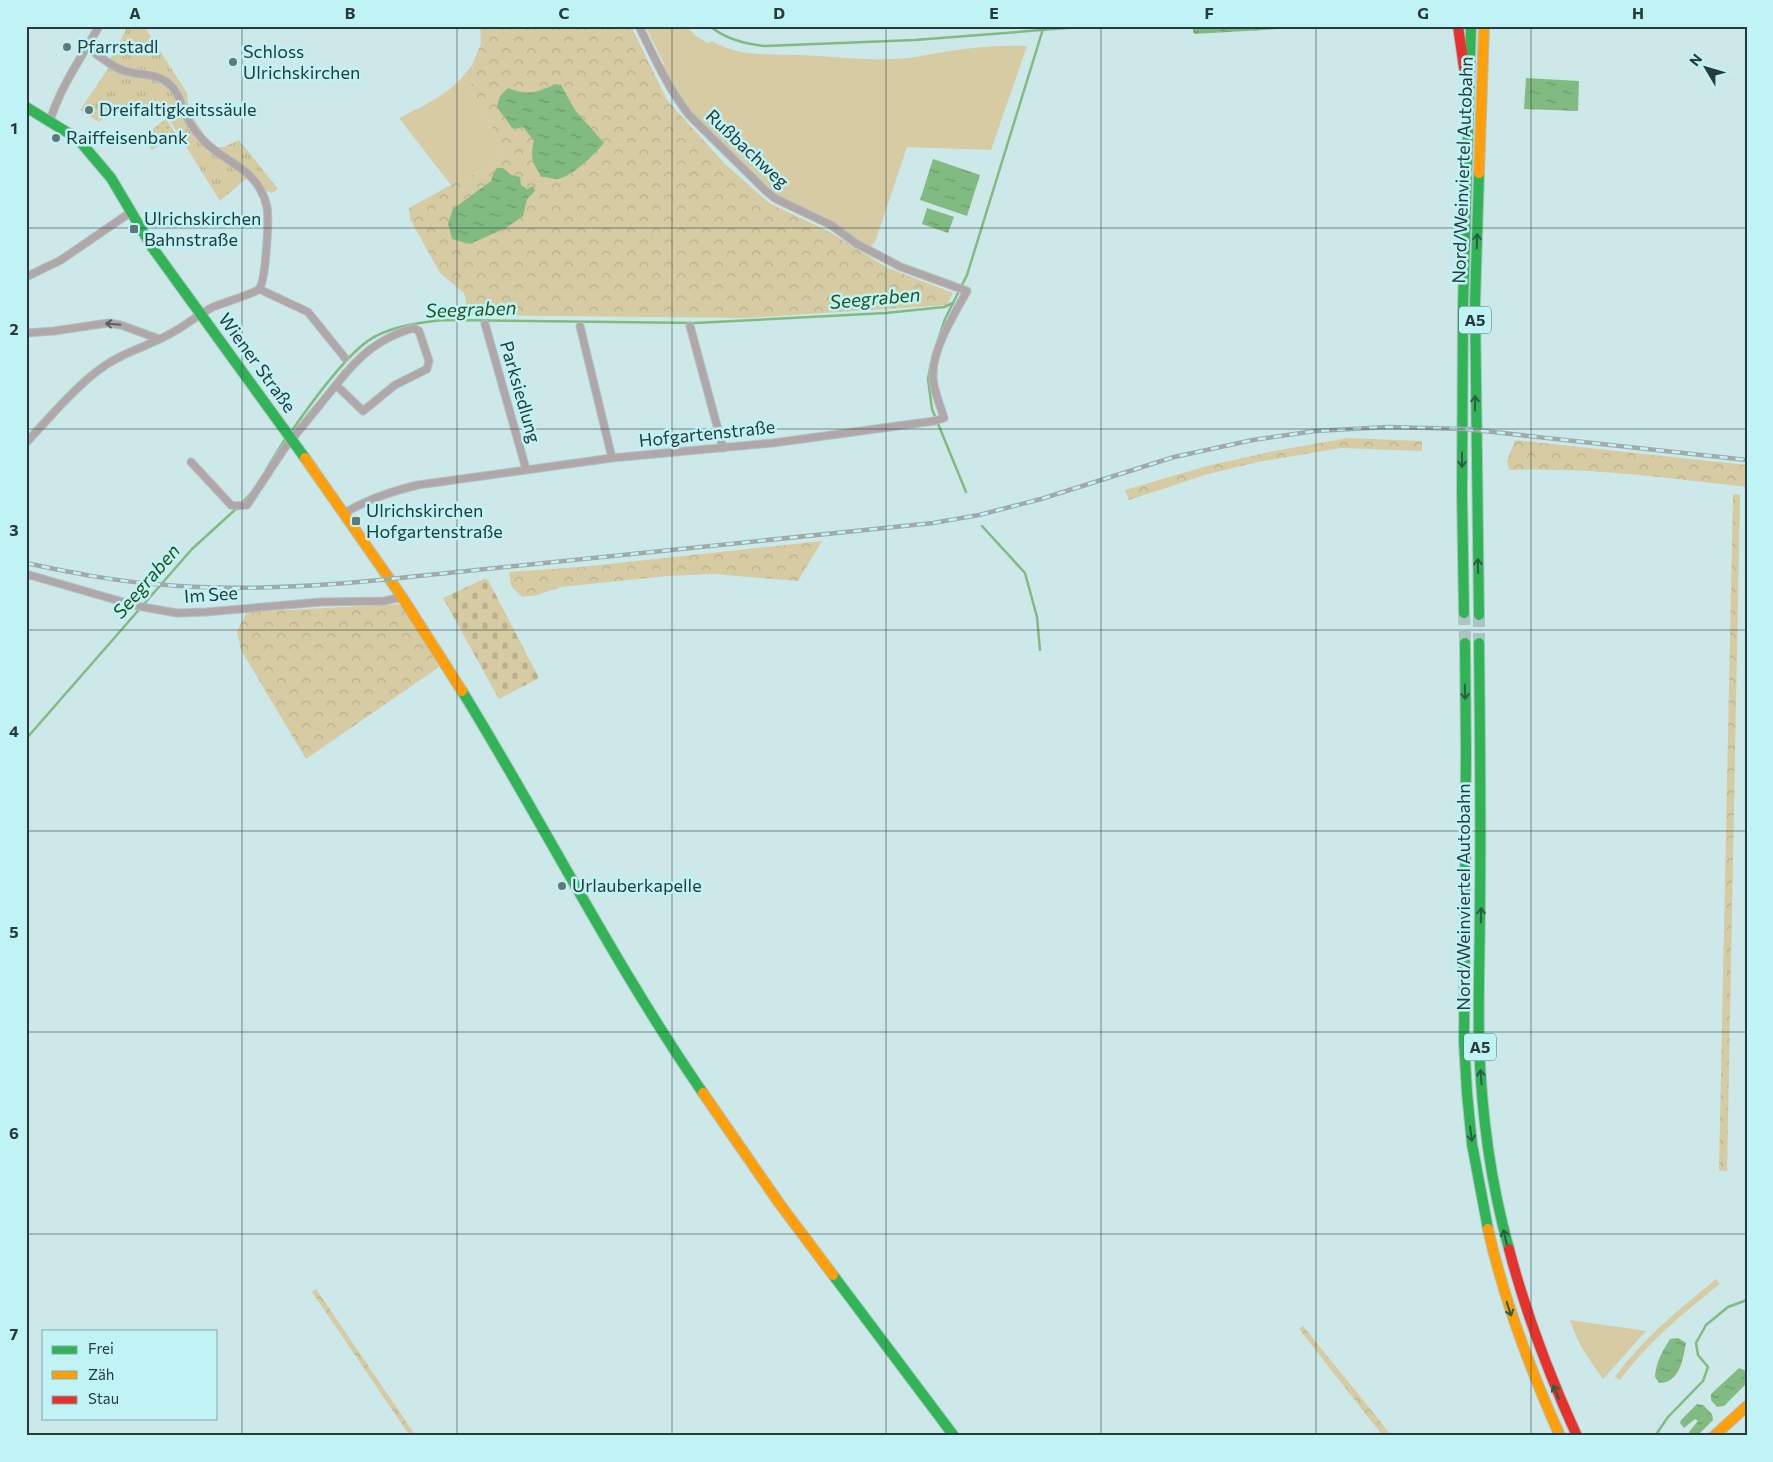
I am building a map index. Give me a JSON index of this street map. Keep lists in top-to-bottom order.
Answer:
{
  "streets": {
    "main road": ["Nord/Weinviertel Autobahn", "A5", "Wiener Straße"],
    "street": [
      "Rußbachweg",
      "Parksiedlung",
      "Hofgartenstraße",
      "Im See"
    ]
  },
  "crossings": [
    ["Rußbachweg", "Hofgartenstraße"],
    ["Wiener Straße", "Hofgartenstraße"],
    ["Wiener Straße", "Im See"],
    ["Parksiedlung", "Hofgartenstraße"]
  ],
  "water": ["Seegraben"],
  "places": {
    "other": [
      "Pfarrstadl",
      "Schloss Ulrichskirchen",
      "Dreifaltigkeitssäule",
      "Raiffeisenbank",
      "Urlauberkapelle"
    ],
    "transit": ["Ulrichskirchen Bahnstraße", "Ulrichskirchen Hofgartenstraße"]
  },
  "legend": ["Frei", "Zäh", "Stau"],
  "north": "top left",
  "grid": {
    "columns": [
      "A",
      "B",
      "C",
      "D",
      "E",
      "F",
      "G",
      "H"
    ],
    "rows": [
      "1",
      "2",
      "3",
      "4",
      "5",
      "6",
      "7"
    ]
  }
}
